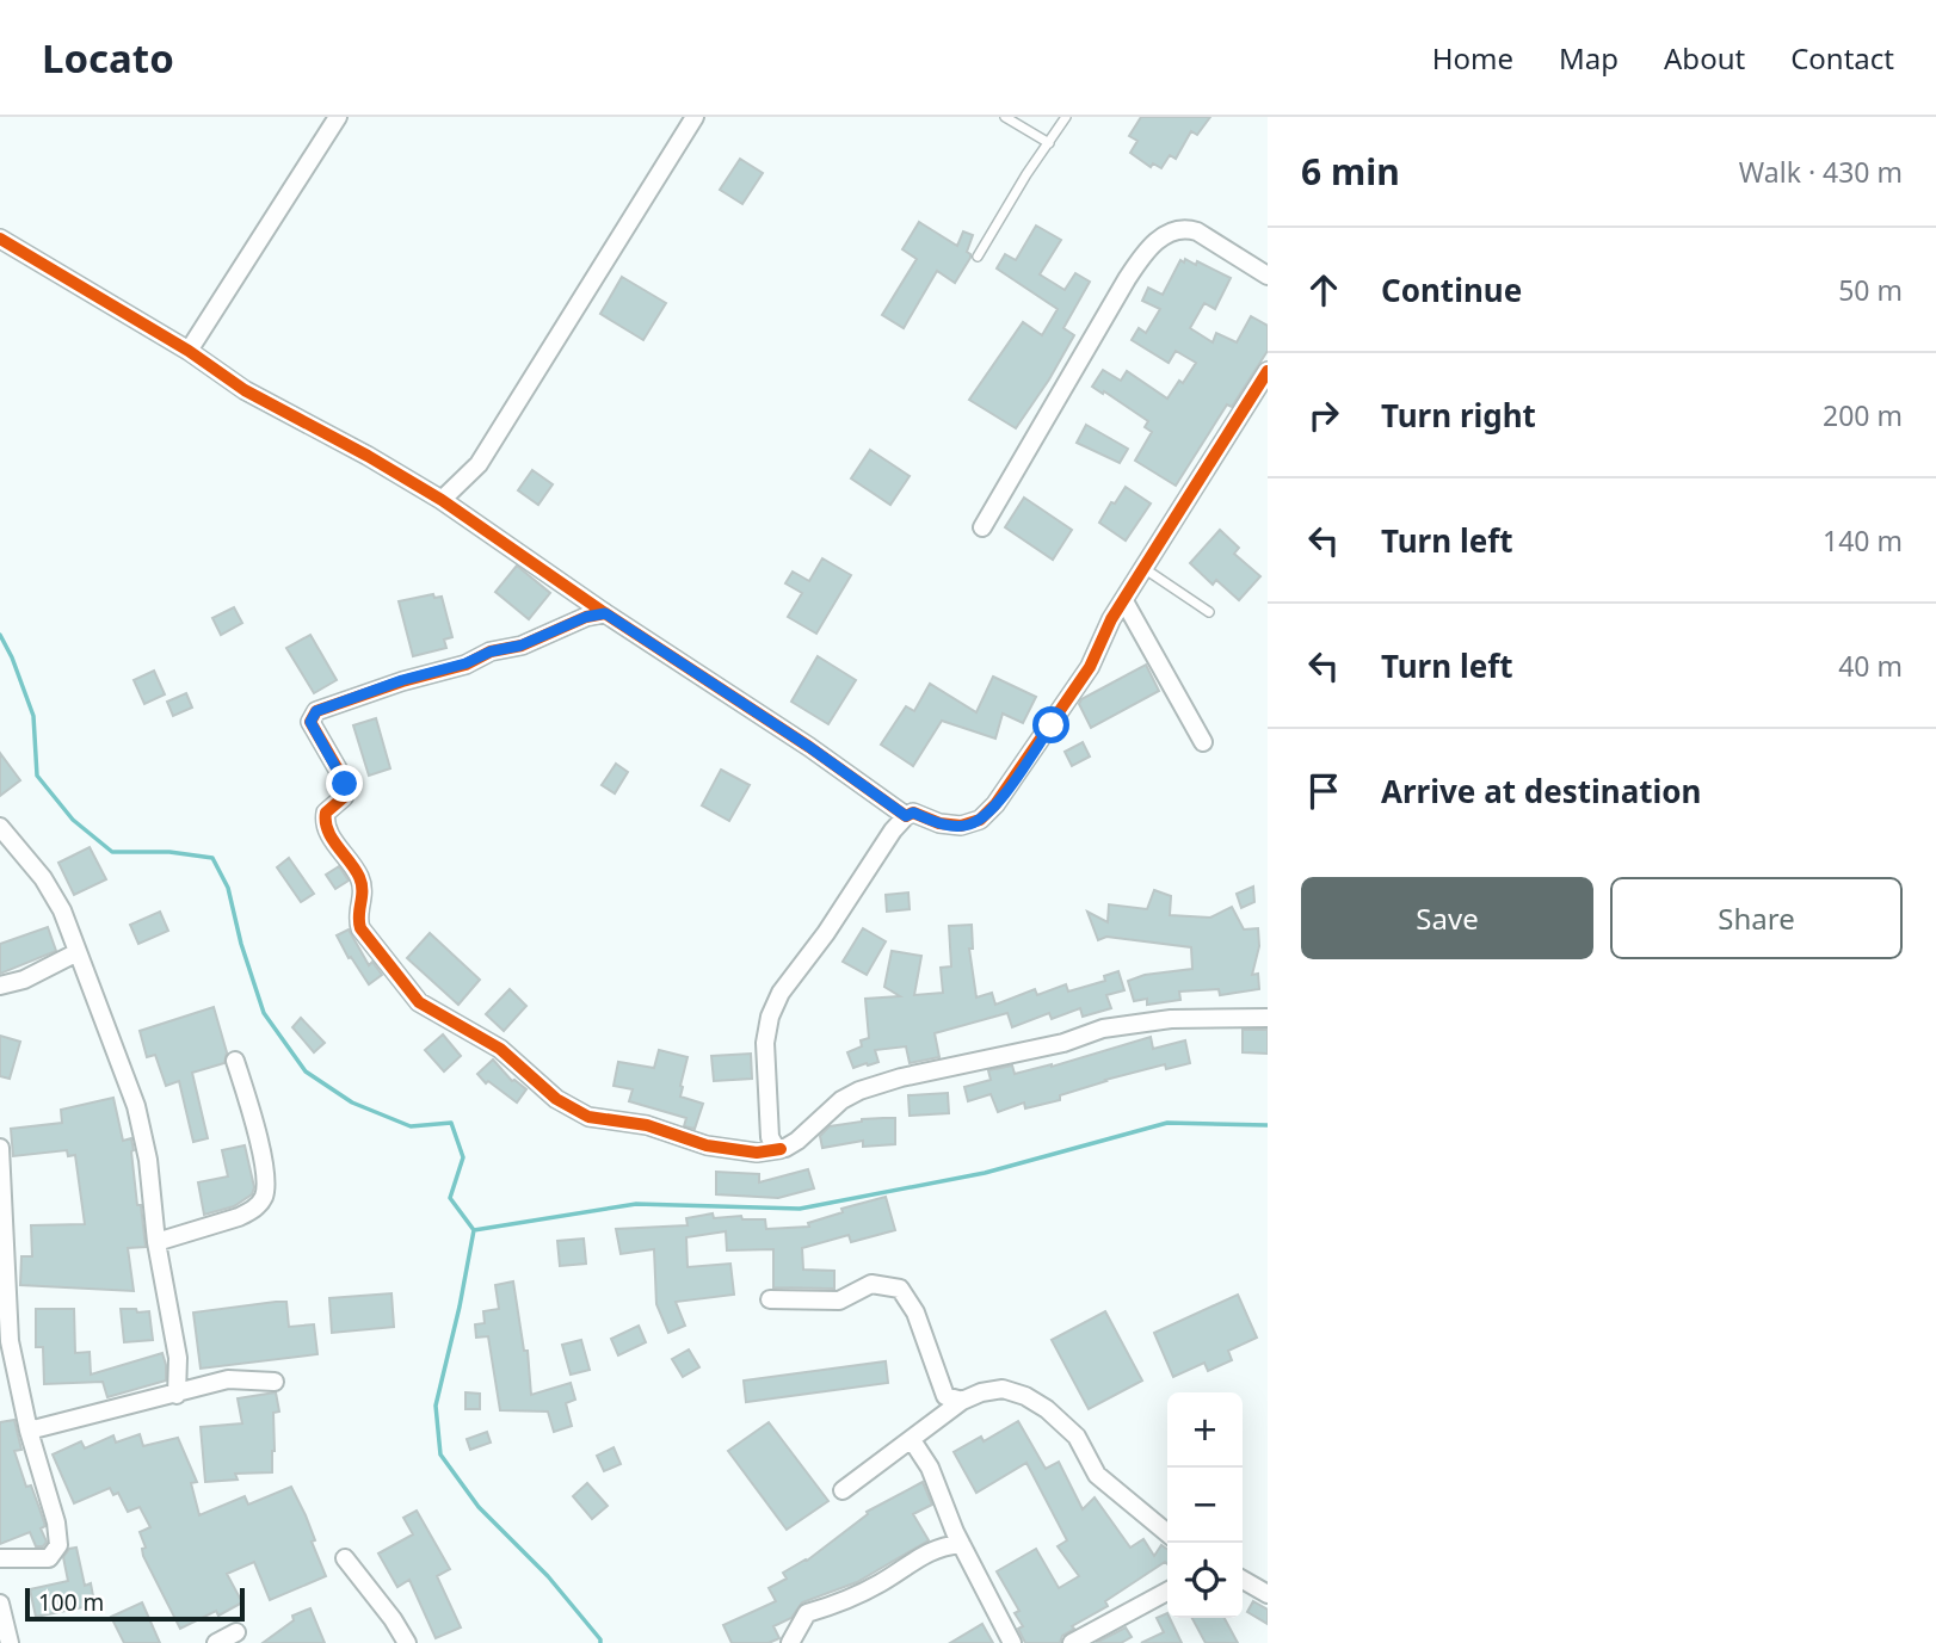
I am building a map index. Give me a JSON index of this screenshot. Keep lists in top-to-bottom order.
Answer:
{
  "scale_bar": "100 m",
  "page": {
    "header": "Locato",
    "nav": [
      "Home",
      "Map",
      "About",
      "Contact"
    ],
    "heading": ["6 min", "Walk · 430 m"],
    "list": [
      ["Continue", "50 m"],
      ["Turn right", "200 m"],
      ["Turn left", "140 m"],
      ["Turn left", "40 m"],
      "Arrive at destination"
    ],
    "buttons": ["Save", "Share"],
    "map_buttons": ["+", "−"],
    "scale": "100 m"
  }
}
